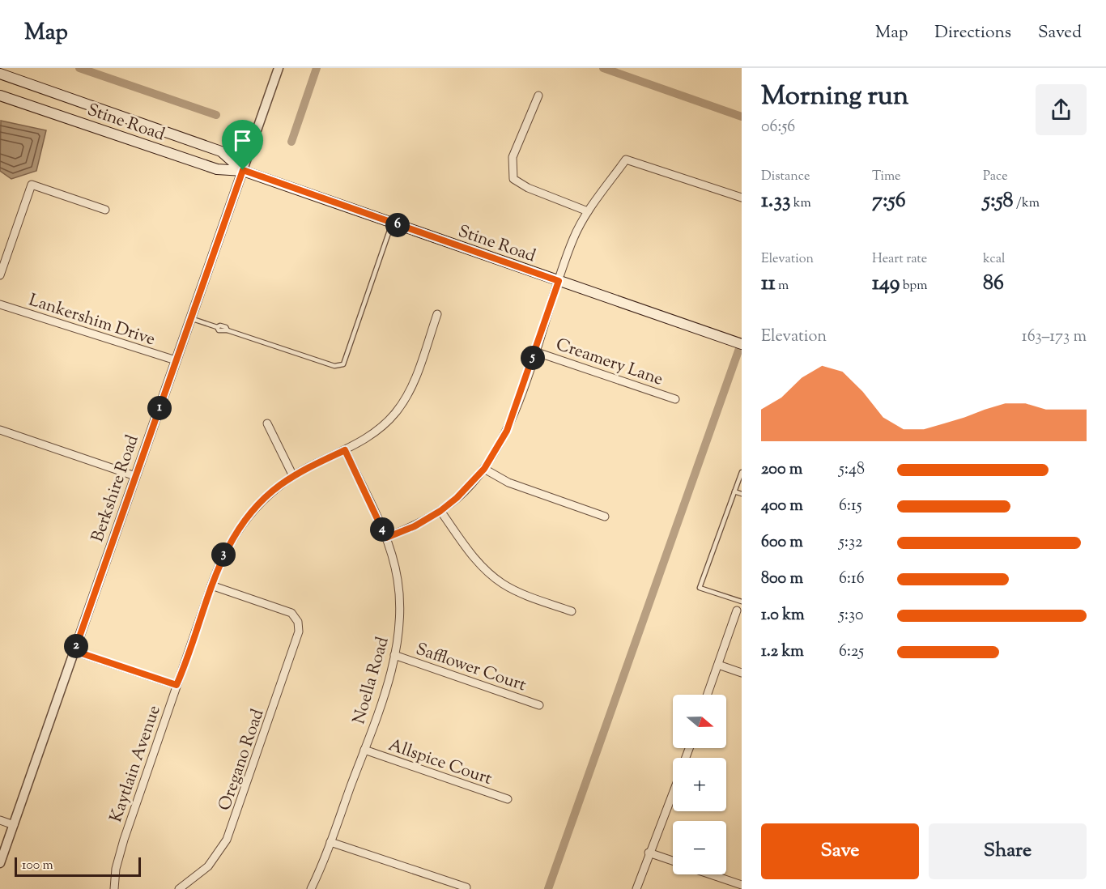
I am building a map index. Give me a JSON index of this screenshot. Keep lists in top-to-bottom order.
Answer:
{
  "streets": {
    "main road": ["Stine Road"],
    "street": [
      "Lankershim Drive",
      "Creamery Lane",
      "Berkshire Road",
      "Safflower Court",
      "Noella Road",
      "Oregano Road",
      "Allspice Court",
      "Kaytlain Avenue"
    ]
  },
  "crossings": [
    ["Stine Road", "Berkshire Road"],
    ["Lankershim Drive", "Berkshire Road"],
    ["Safflower Court", "Noella Road"],
    ["Noella Road", "Allspice Court"],
    ["Noella Road", "Kaytlain Avenue"],
    ["Oregano Road", "Kaytlain Avenue"]
  ],
  "scale_bar": "100 m",
  "north": "right",
  "page": {
    "header": "Map",
    "nav": ["Map", "Directions", "Saved"],
    "heading": ["Morning run", "06:56"],
    "stats": [
      ["Distance", "1.33 km"],
      ["Time", "7:56"],
      ["Pace", "5:58 /km"],
      ["Elevation", "11 m"],
      ["Heart rate", "149 bpm"],
      ["kcal", "86"]
    ],
    "pins": [
      "6",
      "5",
      "1",
      "4",
      "3",
      "2"
    ],
    "chart": ["Elevation", "163–173 m"],
    "list": [
      {
        "name": "200 m",
        "note": "5:48"
      },
      {
        "name": "400 m",
        "note": "6:15"
      },
      {
        "name": "600 m",
        "note": "5:32"
      },
      {
        "name": "800 m",
        "note": "6:16"
      },
      {
        "name": "1.0 km",
        "note": "5:30"
      },
      {
        "name": "1.2 km",
        "note": "6:25"
      }
    ],
    "map_buttons": ["+", "−"],
    "buttons": ["Save", "Share"],
    "scale": "100 m"
  }
}
